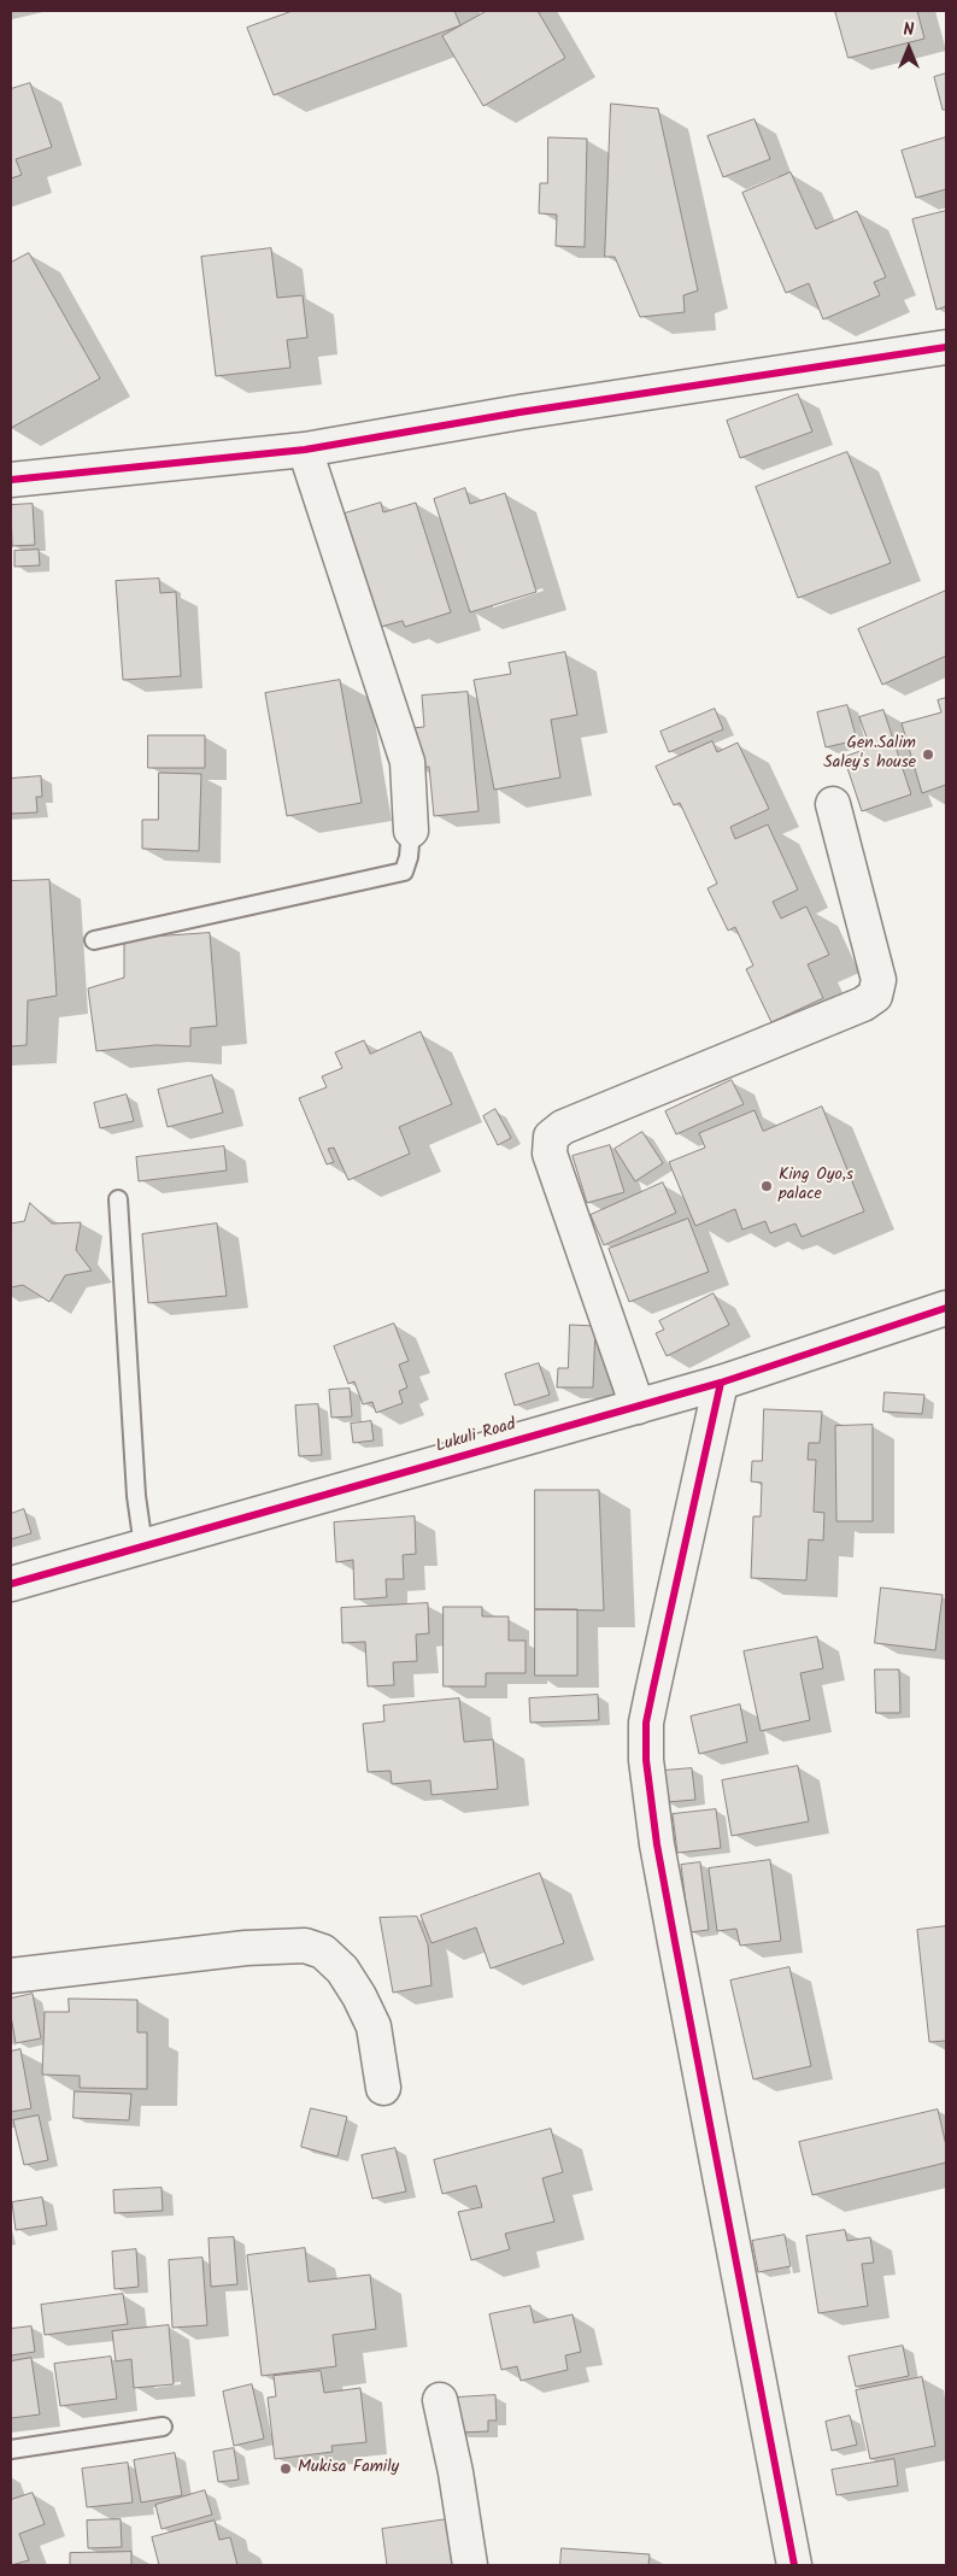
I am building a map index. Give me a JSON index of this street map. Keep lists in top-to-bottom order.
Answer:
{
  "streets": {
    "street": ["Lukuli Road"]
  },
  "places": ["Gen.Salim Saley's house", "King Oyo,s palace", "Mukisa Family"],
  "north": "top"
}
